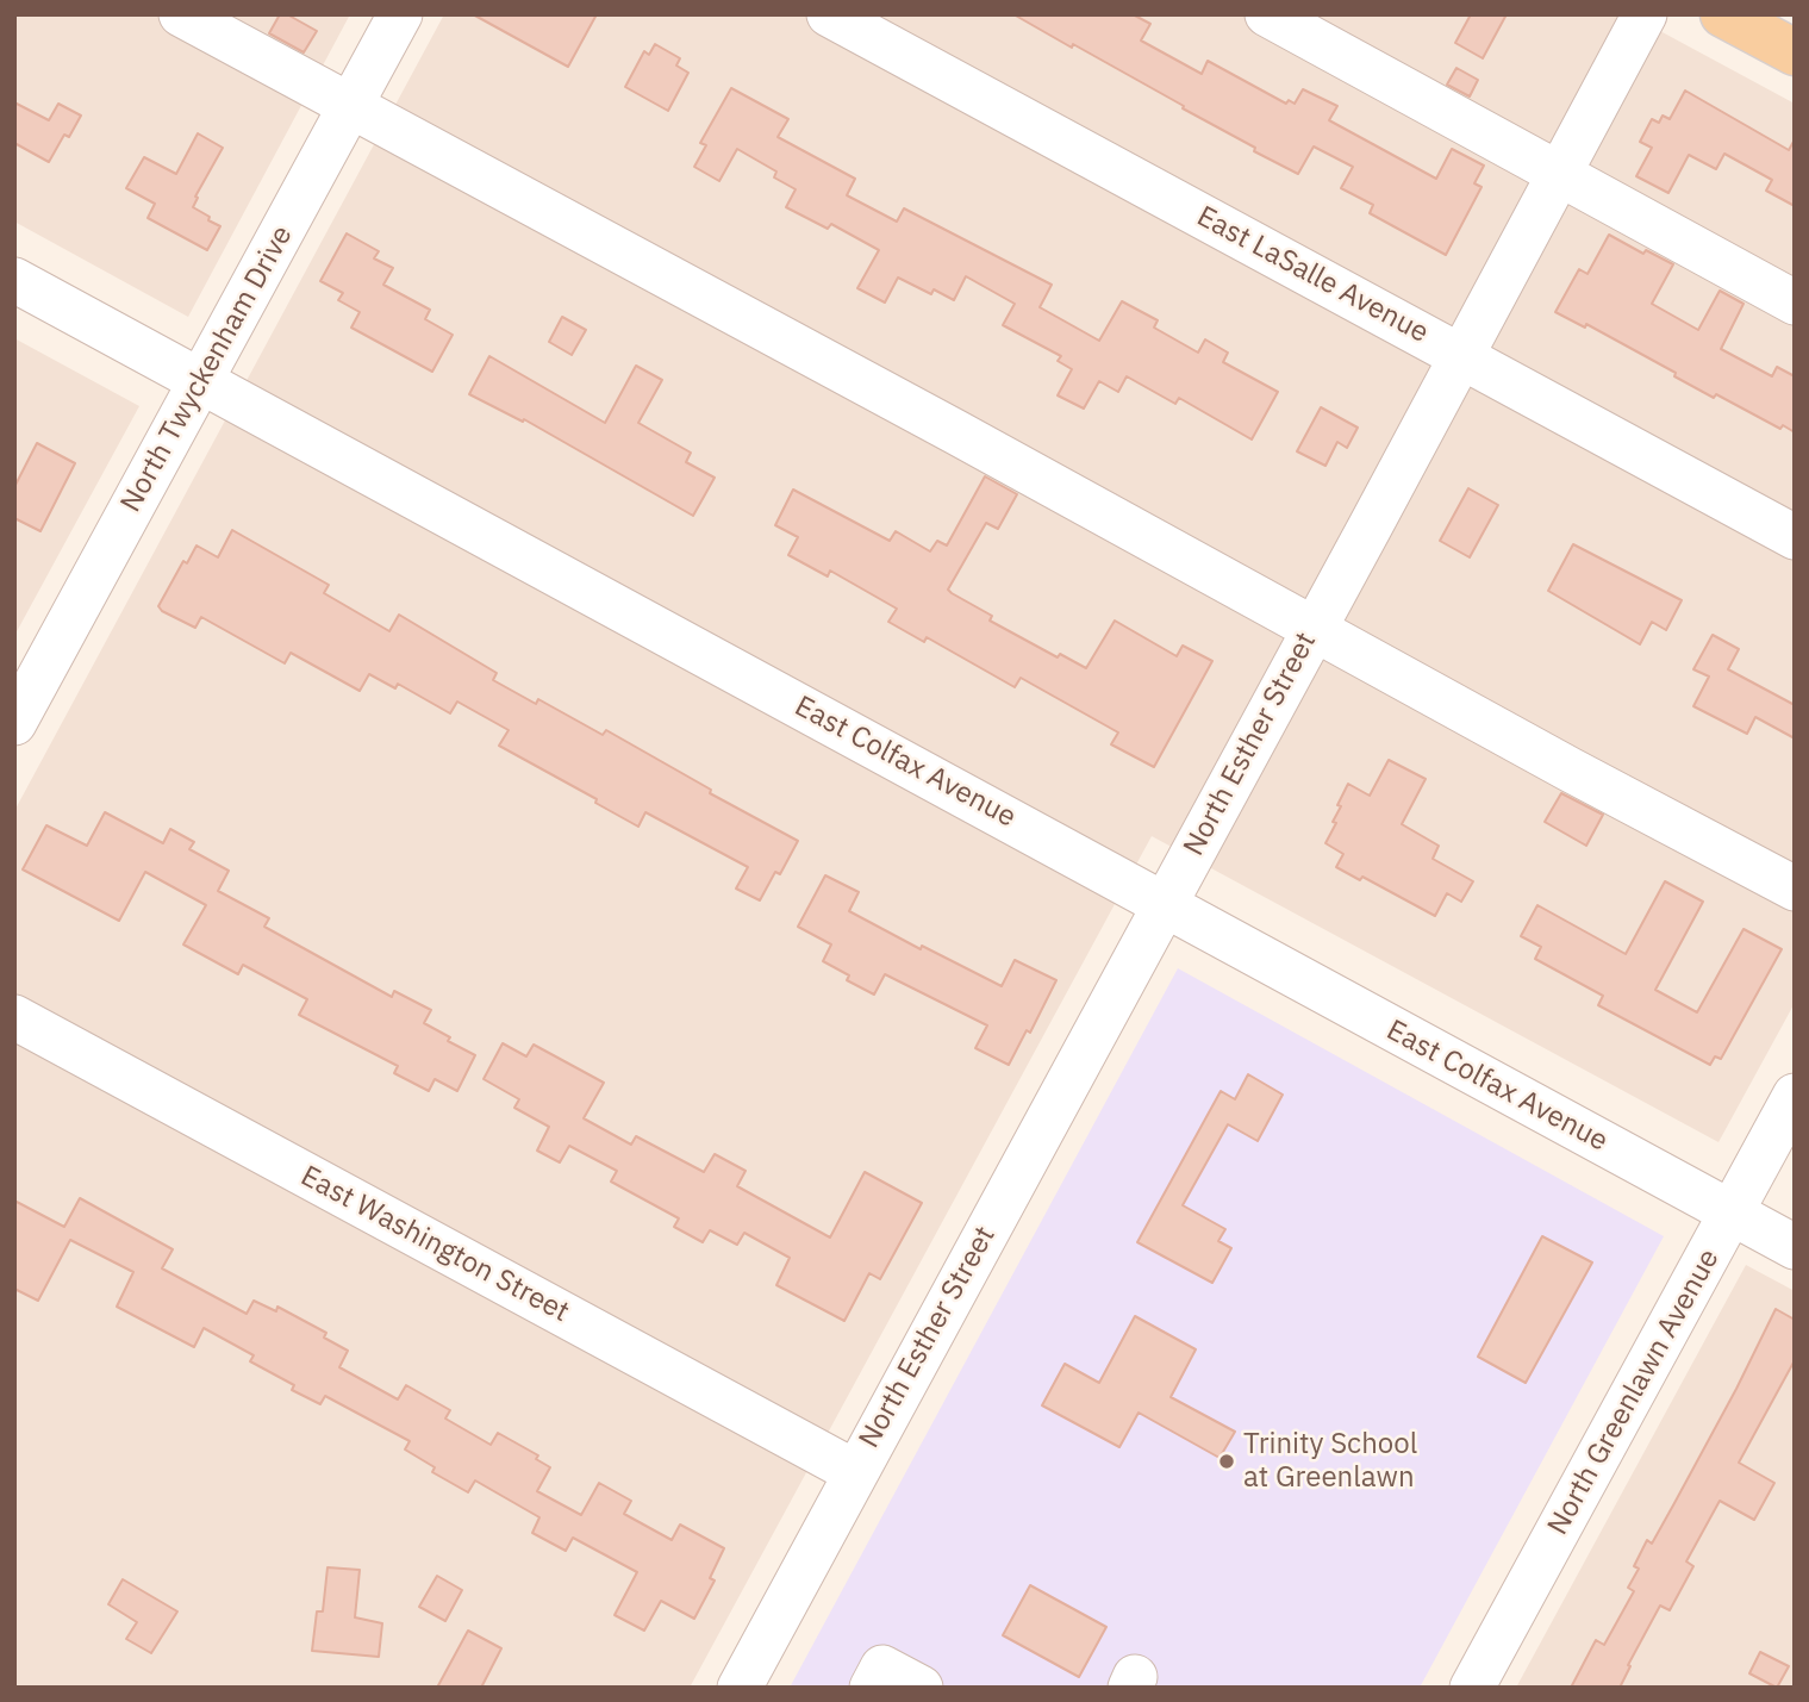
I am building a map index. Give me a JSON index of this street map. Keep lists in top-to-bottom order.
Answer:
{
  "streets": {
    "street": [
      "East LaSalle Avenue",
      "North Twyckenham Drive",
      "North Esther Street",
      "East Colfax Avenue",
      "East Washington Street",
      "North Greenlawn Avenue"
    ]
  },
  "crossings": [
    ["East LaSalle Avenue", "North Esther Street"],
    ["North Twyckenham Drive", "East Colfax Avenue"],
    ["North Esther Street", "East Colfax Avenue"],
    ["North Esther Street", "East Washington Street"],
    ["East Colfax Avenue", "North Greenlawn Avenue"]
  ],
  "places": ["Trinity School at Greenlawn"]
}
